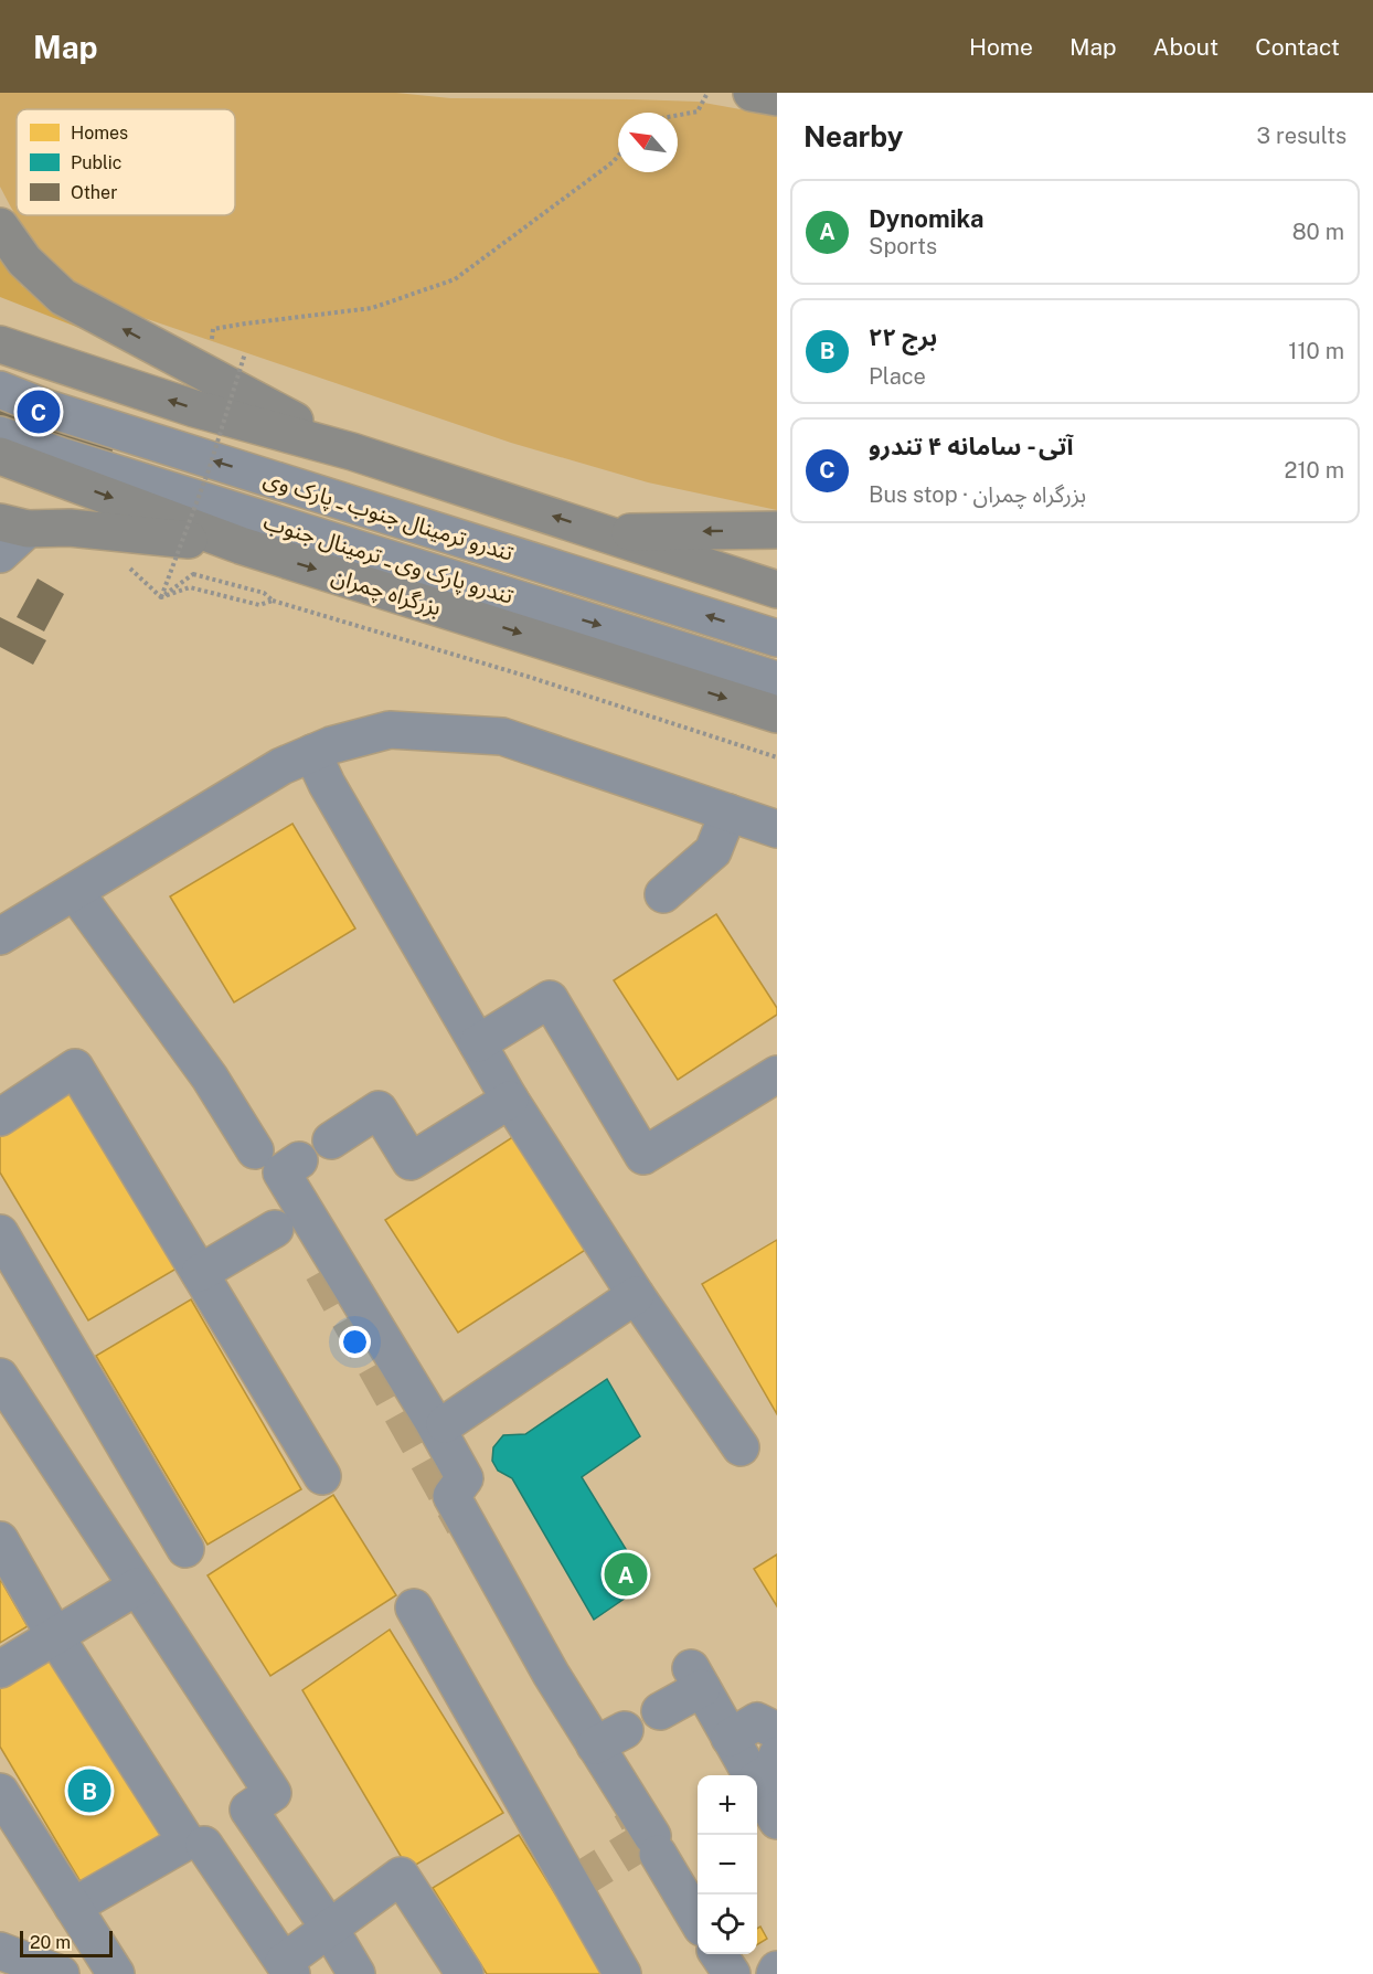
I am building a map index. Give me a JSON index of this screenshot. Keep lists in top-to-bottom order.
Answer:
{
  "streets": {
    "highway": ["بزرگراه چمران"],
    "street": ["تندرو ترمینال جنوب ـ پارک وی", "تندرو پارک وی ـ ترمینال جنوب"]
  },
  "legend": ["Homes", "Public", "Other"],
  "scale_bar": "20 m",
  "north": "top left",
  "page": {
    "header": "Map",
    "nav": [
      "Home",
      "Map",
      "About",
      "Contact"
    ],
    "heading": ["Nearby", "3 results"],
    "list": [
      {
        "mark": "A",
        "name": "Dynomika",
        "note": "Sports",
        "value": "80 m"
      },
      {
        "mark": "B",
        "name": "برج ۲۲",
        "note": "Place",
        "value": "110 m"
      },
      {
        "mark": "C",
        "name": "آتی - سامانه ۴ تندرو",
        "note": "Bus stop · بزرگراه چمران",
        "value": "210 m"
      }
    ],
    "pins": ["C", "A", "B"],
    "map_buttons": ["+", "−"],
    "scale": "20 m"
  }
}
